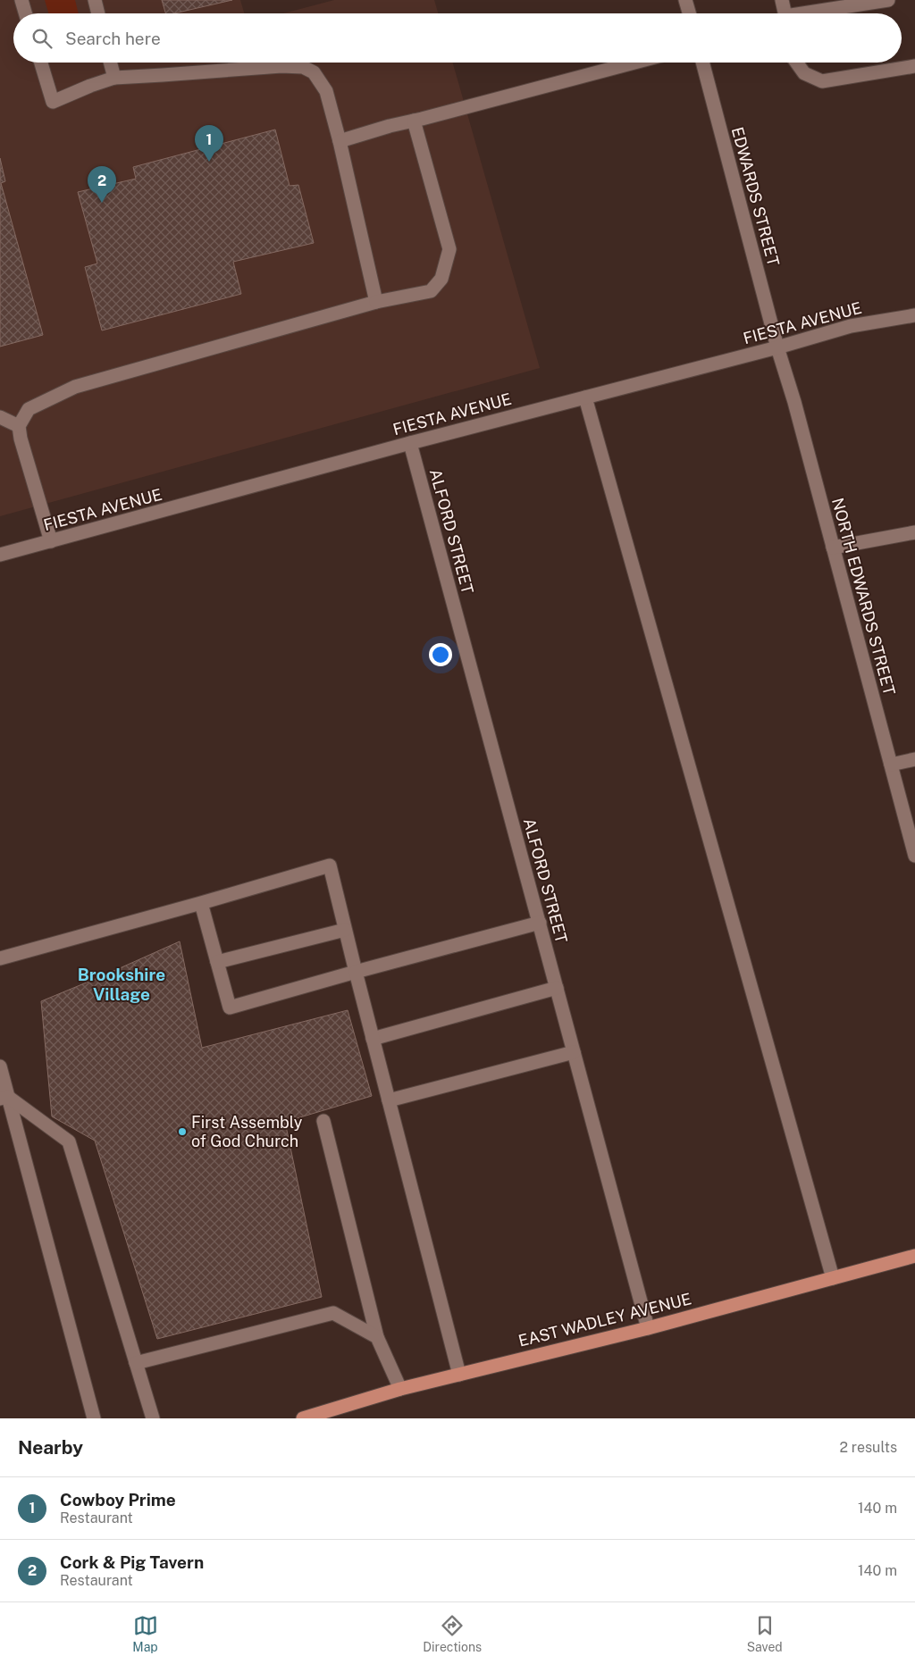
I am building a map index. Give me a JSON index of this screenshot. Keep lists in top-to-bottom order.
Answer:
{
  "streets": {
    "main road": ["EAST WADLEY AVENUE"],
    "street": [
      "EDWARDS STREET",
      "FIESTA AVENUE",
      "ALFORD STREET",
      "NORTH EDWARDS STREET"
    ]
  },
  "crossings": [
    ["EDWARDS STREET", "FIESTA AVENUE"],
    ["EDWARDS STREET", "NORTH EDWARDS STREET"],
    ["FIESTA AVENUE", "ALFORD STREET"],
    ["FIESTA AVENUE", "NORTH EDWARDS STREET"],
    ["ALFORD STREET", "EAST WADLEY AVENUE"]
  ],
  "districts": ["Brookshire Village"],
  "places": ["First Assembly of God Church"],
  "page": {
    "search": "Search here",
    "pins": ["1", "2"],
    "heading": ["Nearby", "2 results"],
    "list": [
      {
        "mark": "1",
        "name": "Cowboy Prime",
        "note": "Restaurant",
        "value": "140 m"
      },
      {
        "mark": "2",
        "name": "Cork & Pig Tavern",
        "note": "Restaurant",
        "value": "140 m"
      }
    ],
    "nav": ["Map", "Directions", "Saved"]
  }
}
